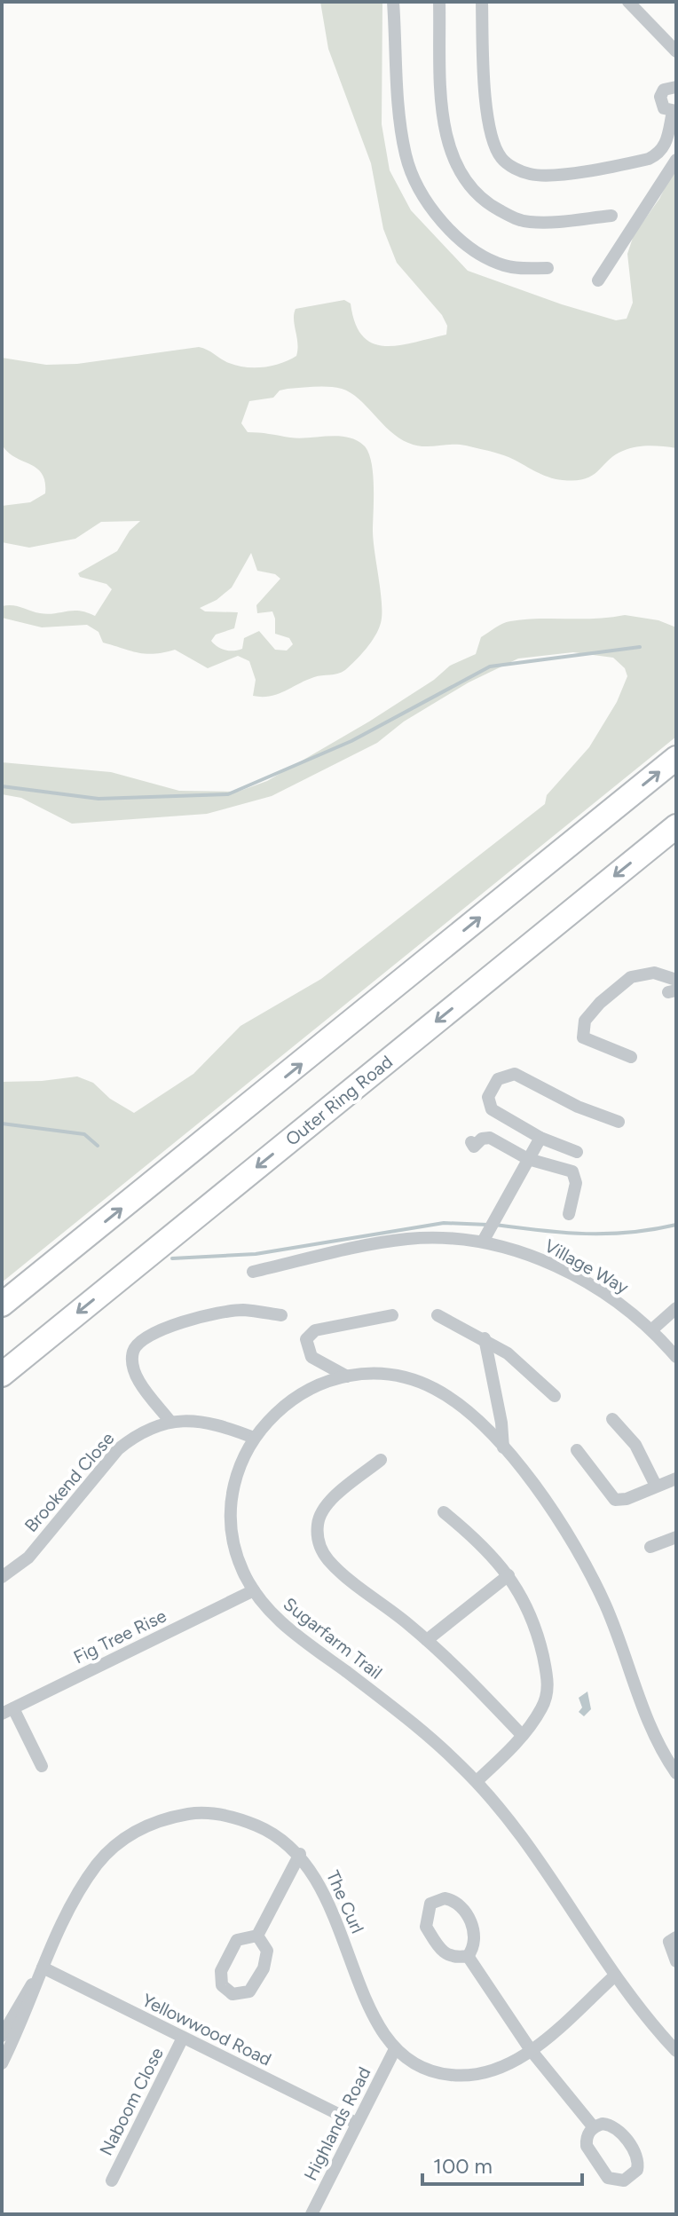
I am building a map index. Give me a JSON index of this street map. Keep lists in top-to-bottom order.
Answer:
{
  "streets": {
    "highway": ["Outer Ring Road"],
    "street": [
      "Village Way",
      "Brookend Close",
      "Fig Tree Rise",
      "Sugarfarm Trail",
      "The Curl",
      "Yellowwood Road",
      "Naboom Close",
      "Highlands Road"
    ]
  },
  "crossings": [
    ["Brookend Close", "Sugarfarm Trail"],
    ["Fig Tree Rise", "Sugarfarm Trail"],
    ["Sugarfarm Trail", "The Curl"],
    ["The Curl", "Yellowwood Road"],
    ["The Curl", "Highlands Road"],
    ["Yellowwood Road", "Naboom Close"],
    ["Yellowwood Road", "Highlands Road"]
  ],
  "scale_bar": "100 m"
}
